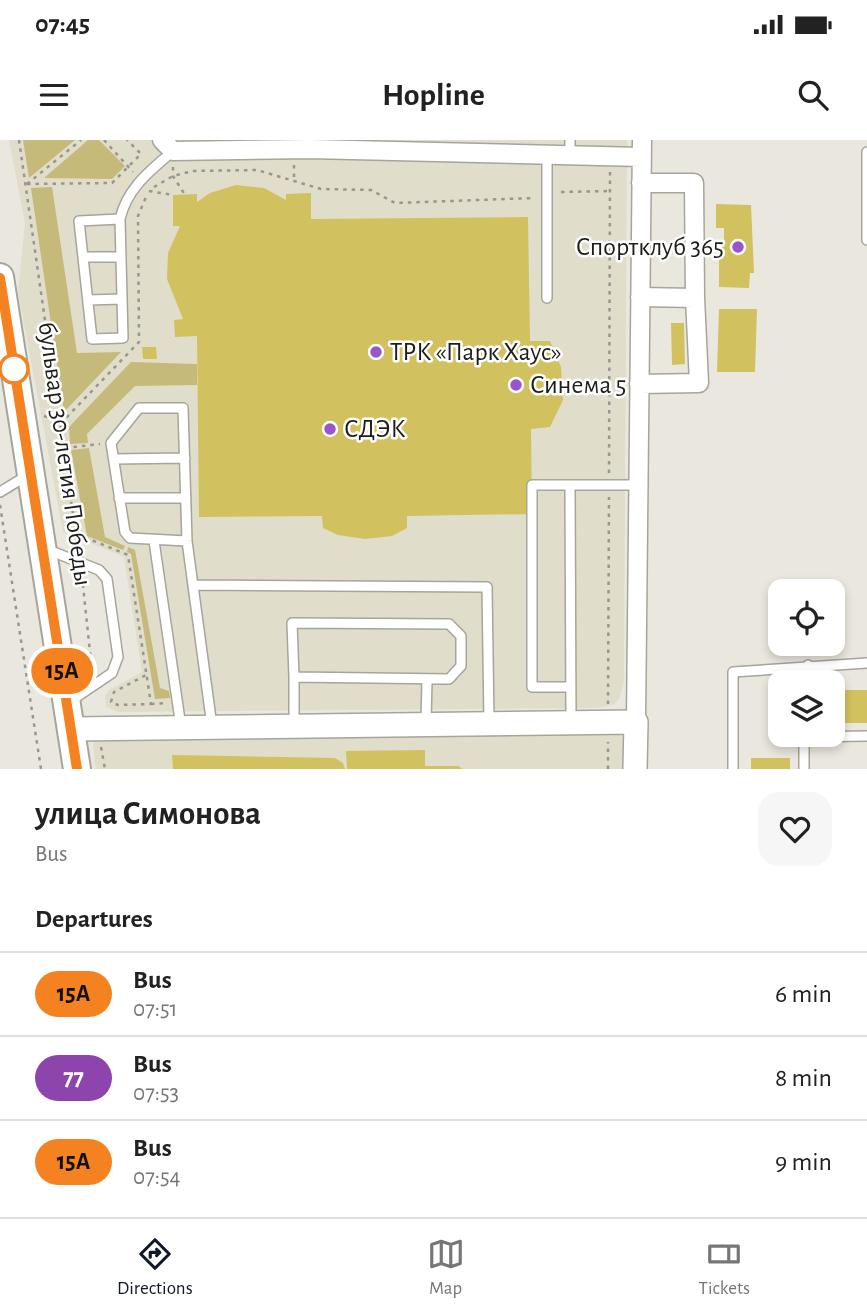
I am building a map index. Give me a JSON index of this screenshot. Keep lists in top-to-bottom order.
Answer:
{
  "streets": {
    "main road": ["бульвар 30-летия Победы"]
  },
  "places": [
    "Спортклуб 365",
    "ТРК «Парк Хаус»",
    "Синема 5",
    "СДЭК"
  ],
  "lines": ["bus line 15А"],
  "page": {
    "status": "07:45",
    "header": "Hopline",
    "on_map": "15А",
    "heading": [
      ["улица Симонова", "Bus"],
      "Departures"
    ],
    "list": [
      {
        "mark": "15А",
        "name": "Bus",
        "note": "07:51",
        "value": "6 min"
      },
      {
        "mark": "77",
        "name": "Bus",
        "note": "07:53",
        "value": "8 min"
      },
      {
        "mark": "15А",
        "name": "Bus",
        "note": "07:54",
        "value": "9 min"
      }
    ],
    "tabs": ["Directions", "Map", "Tickets"]
  }
}
